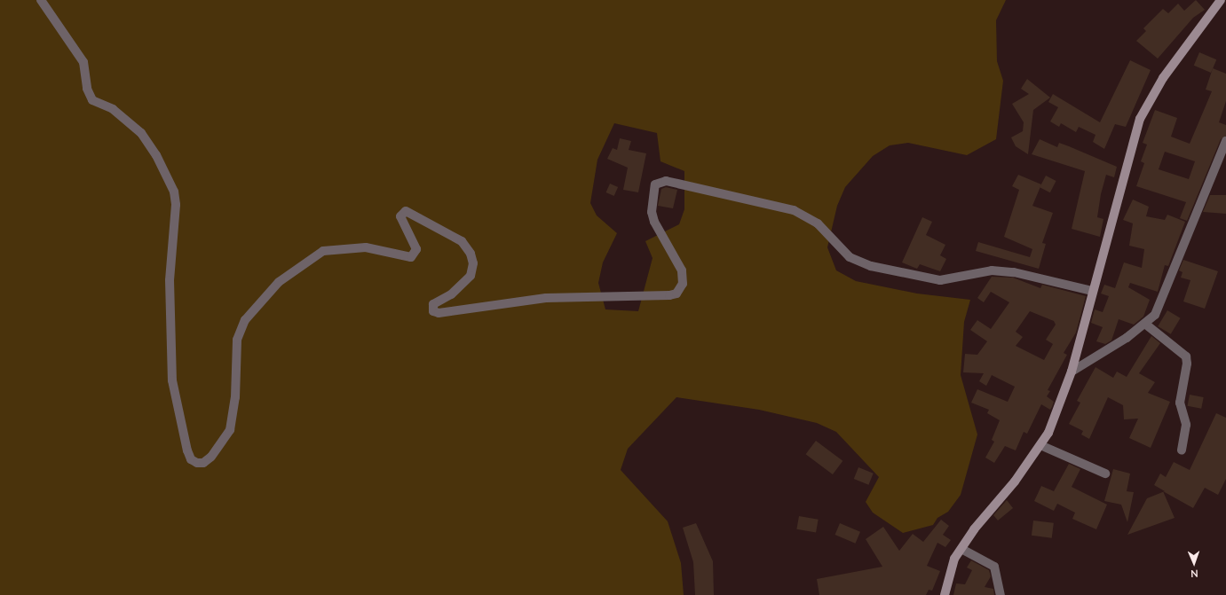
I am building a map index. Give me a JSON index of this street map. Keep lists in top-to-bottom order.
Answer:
{
  "north": "bottom"
}
